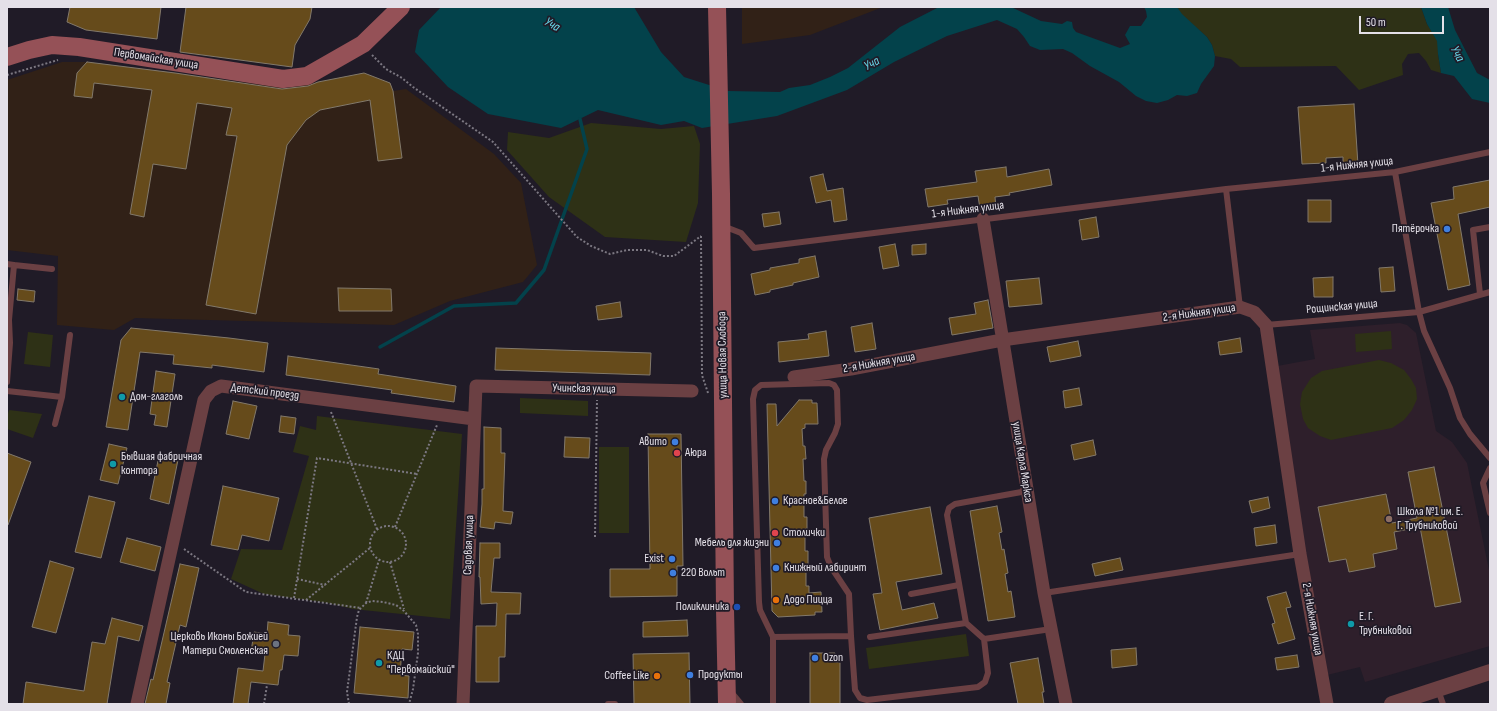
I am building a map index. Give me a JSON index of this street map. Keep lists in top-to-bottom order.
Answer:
{
  "streets": {
    "main road": ["Первомайская улица", "улица Новая Слобода"],
    "street": [
      "2-я Нижняя улица",
      "Учинская улица",
      "Детский проезд",
      "улица Карла Маркса",
      "Садовая улица"
    ],
    "lane": ["1-я Нижняя улица", "Рощинская улица"]
  },
  "crossings": [
    ["1-я Нижняя улица", "улица Новая Слобода"],
    ["1-я Нижняя улица", "улица Карла Маркса"],
    ["Рощинская улица", "2-я Нижняя улица"],
    ["2-я Нижняя улица", "улица Карла Маркса"],
    ["Учинская улица", "Садовая улица"],
    ["Детский проезд", "Садовая улица"]
  ],
  "water": ["Уча"],
  "places": [
    "Пятёрочка",
    "Дом-глаголь",
    "Авито",
    "Аюра",
    "Бывшая фабричная контора",
    "Красное&Белое",
    "Школа №1 им. Е. Г. Трубниковой",
    "Столички",
    "Мебель для жизни",
    "Exist",
    "Книжный лабиринт",
    "220 Вольт",
    "Додо Пицца",
    "Поликлиника",
    "Е. Г. Трубниковой",
    "Церковь Иконы Божией Матери Смоленская",
    "Ozon",
    "КДЦ \"Первомайский\"",
    "Продукты",
    "Coffee Like"
  ],
  "scale_bar": "50 m"
}
